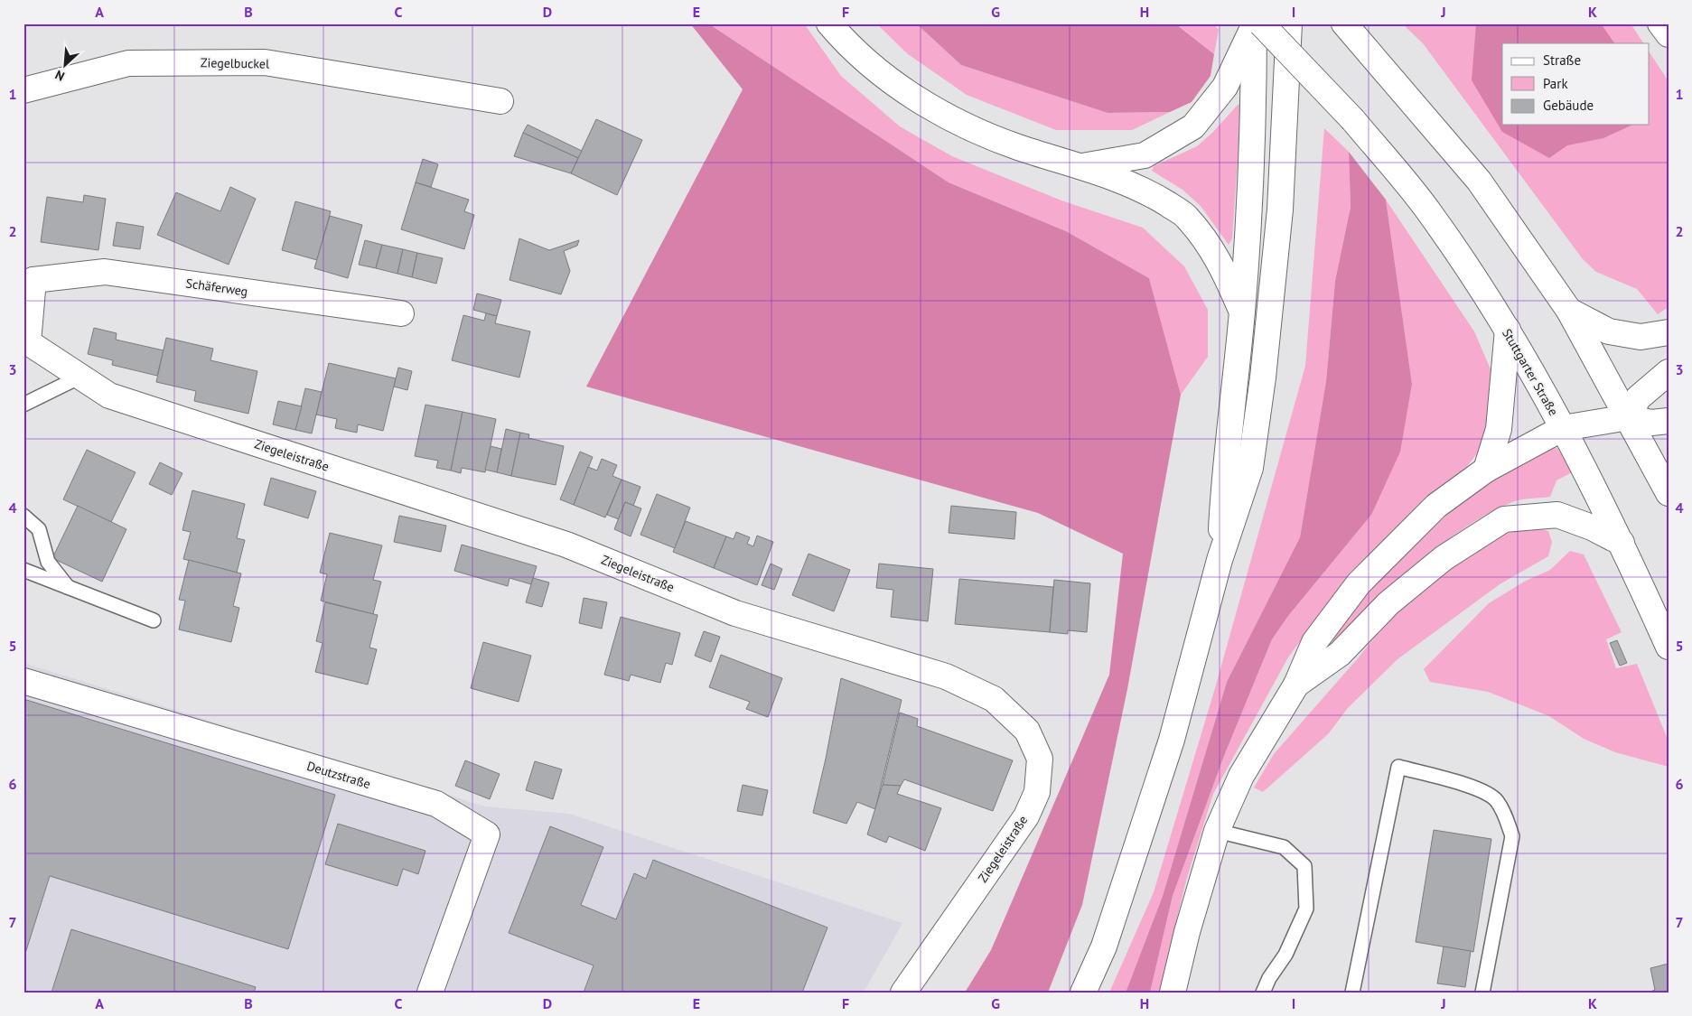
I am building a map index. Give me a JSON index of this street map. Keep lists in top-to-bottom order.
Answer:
{
  "streets": {
    "main road": [
      "Ziegelbuckel",
      "Schäferweg",
      "Stuttgarter Straße",
      "Ziegeleistraße",
      "Deutzstraße"
    ]
  },
  "crossings": [
    ["Schäferweg", "Ziegeleistraße"]
  ],
  "legend": ["Straße", "Park", "Gebäude"],
  "north": "bottom left",
  "grid": {
    "columns": [
      "A",
      "B",
      "C",
      "D",
      "E",
      "F",
      "G",
      "H",
      "I",
      "J",
      "K"
    ],
    "rows": [
      "1",
      "2",
      "3",
      "4",
      "5",
      "6",
      "7"
    ]
  }
}
